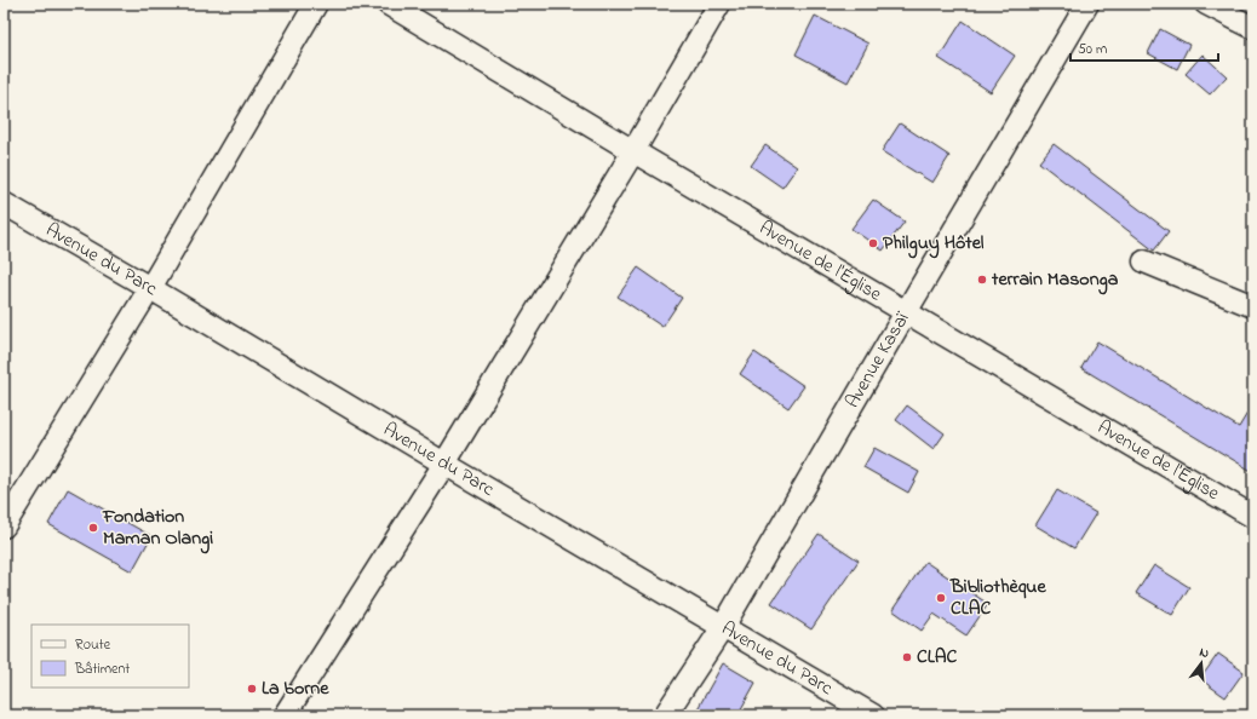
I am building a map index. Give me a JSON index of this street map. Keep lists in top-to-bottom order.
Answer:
{
  "streets": {
    "street": ["Avenue du Parc", "Avenue de l'Église", "Avenue Kasaï"]
  },
  "crossings": [
    ["Avenue du Parc", "Avenue Kasaï"],
    ["Avenue de l'Église", "Avenue Kasaï"]
  ],
  "places": [
    "Philguy Hôtel",
    "terrain Masonga",
    "Fondation Maman Olangi",
    "Bibliothèque CLAC",
    "CLAC",
    "La borne"
  ],
  "legend": ["Route", "Bâtiment"],
  "scale_bar": "50 m",
  "north": "top"
}
